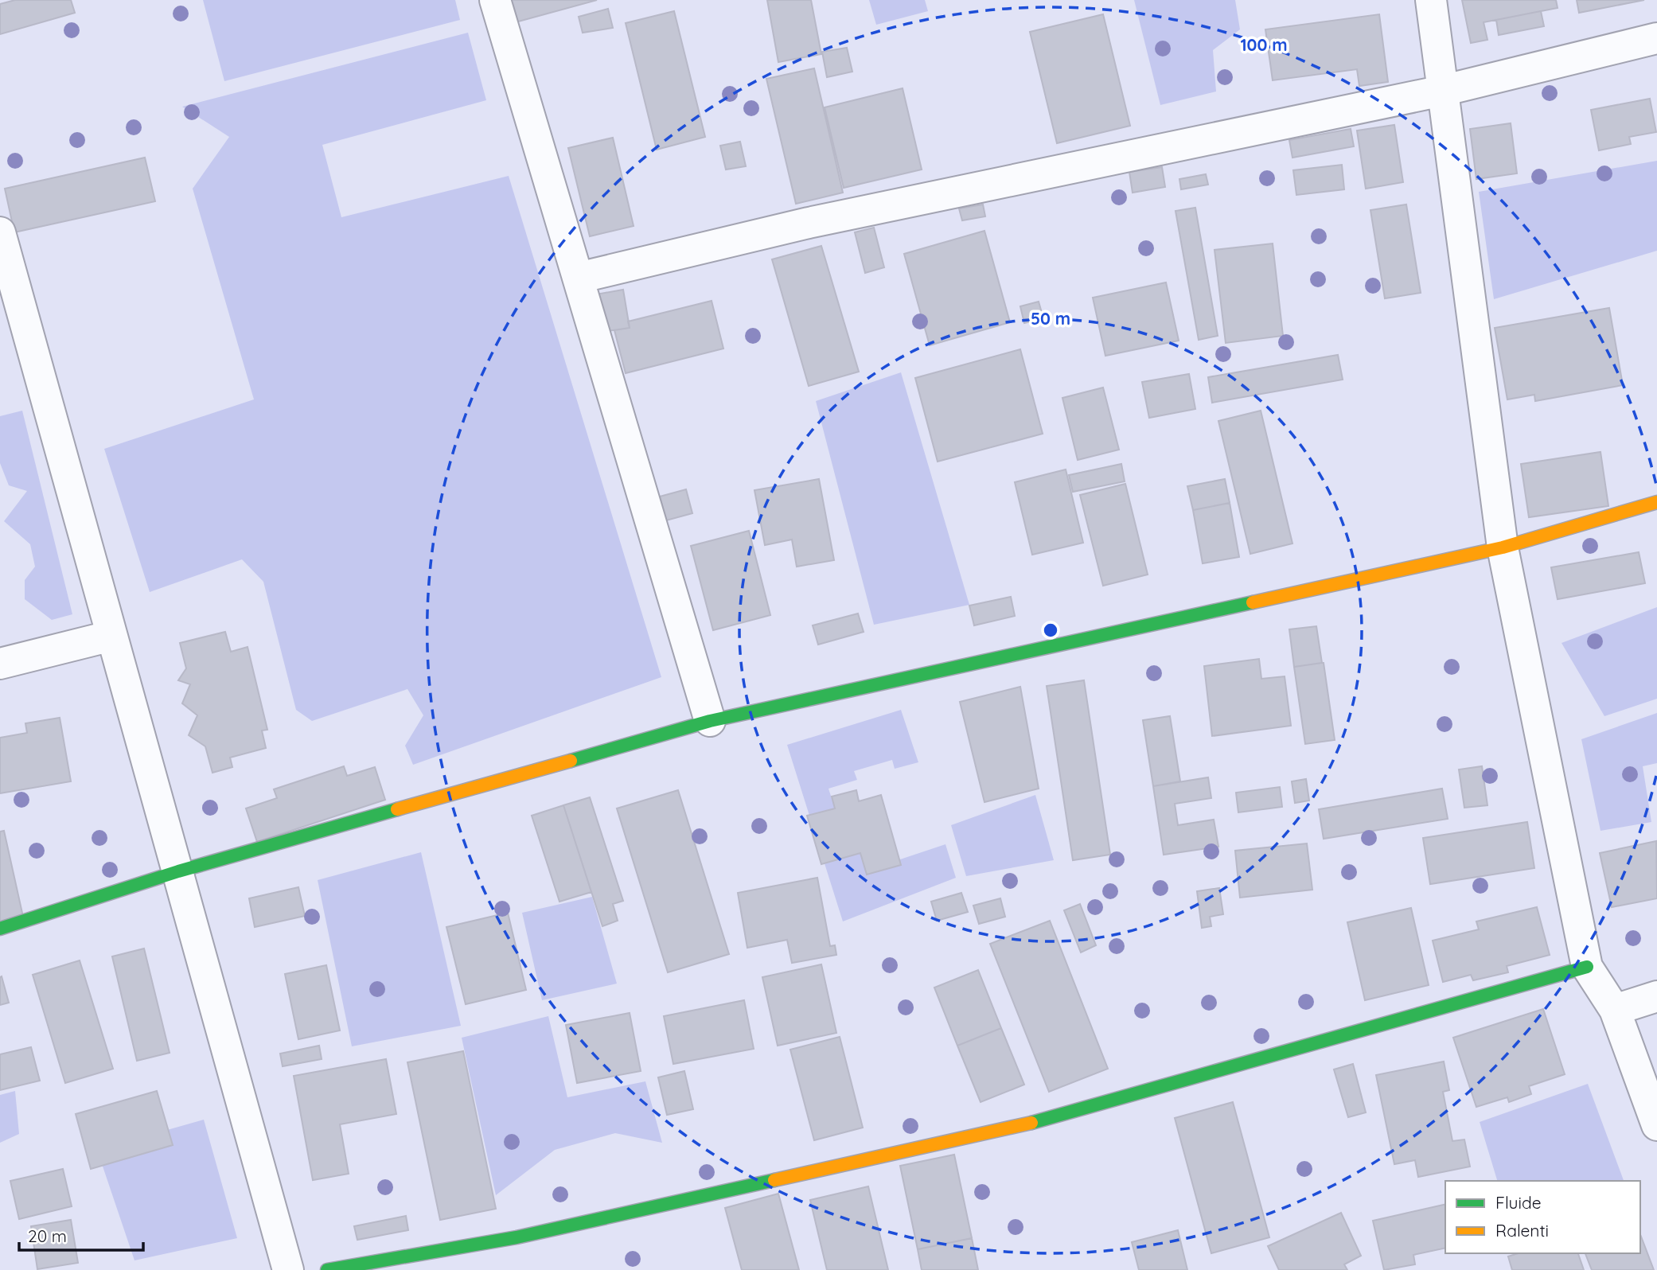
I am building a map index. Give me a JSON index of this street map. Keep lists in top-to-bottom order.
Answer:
{
  "legend": ["Fluide", "Ralenti"],
  "scale_bar": "20 m",
  "rings": ["100 m", "50 m"]
}
